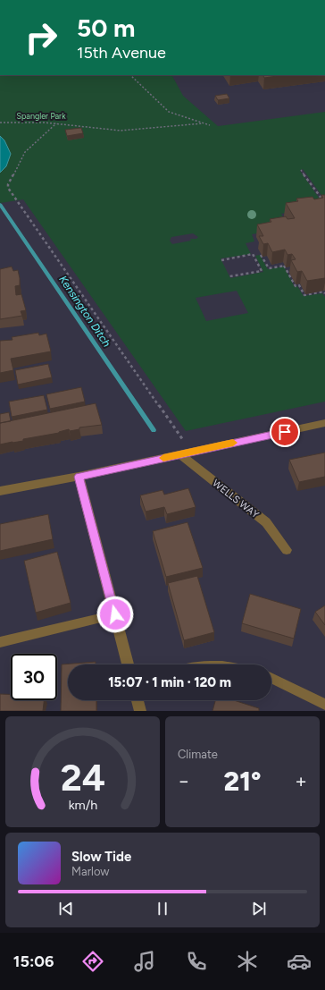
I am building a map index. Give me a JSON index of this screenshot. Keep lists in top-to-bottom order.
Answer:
{
  "streets": {
    "street": ["WELLS WAY"]
  },
  "water": ["Kensington Ditch"],
  "parks": ["Spangler Park"],
  "page": {
    "turn": ["50 m", "15th Avenue"],
    "limit": "30",
    "trip": "15:07 · 1 min · 120 m",
    "tile": "Climate",
    "heat": ["−", "21°", "+"],
    "song": ["Slow Tide", "Marlow"],
    "tabs": "15:06",
    "gauge": ["24", "km/h"]
  }
}
